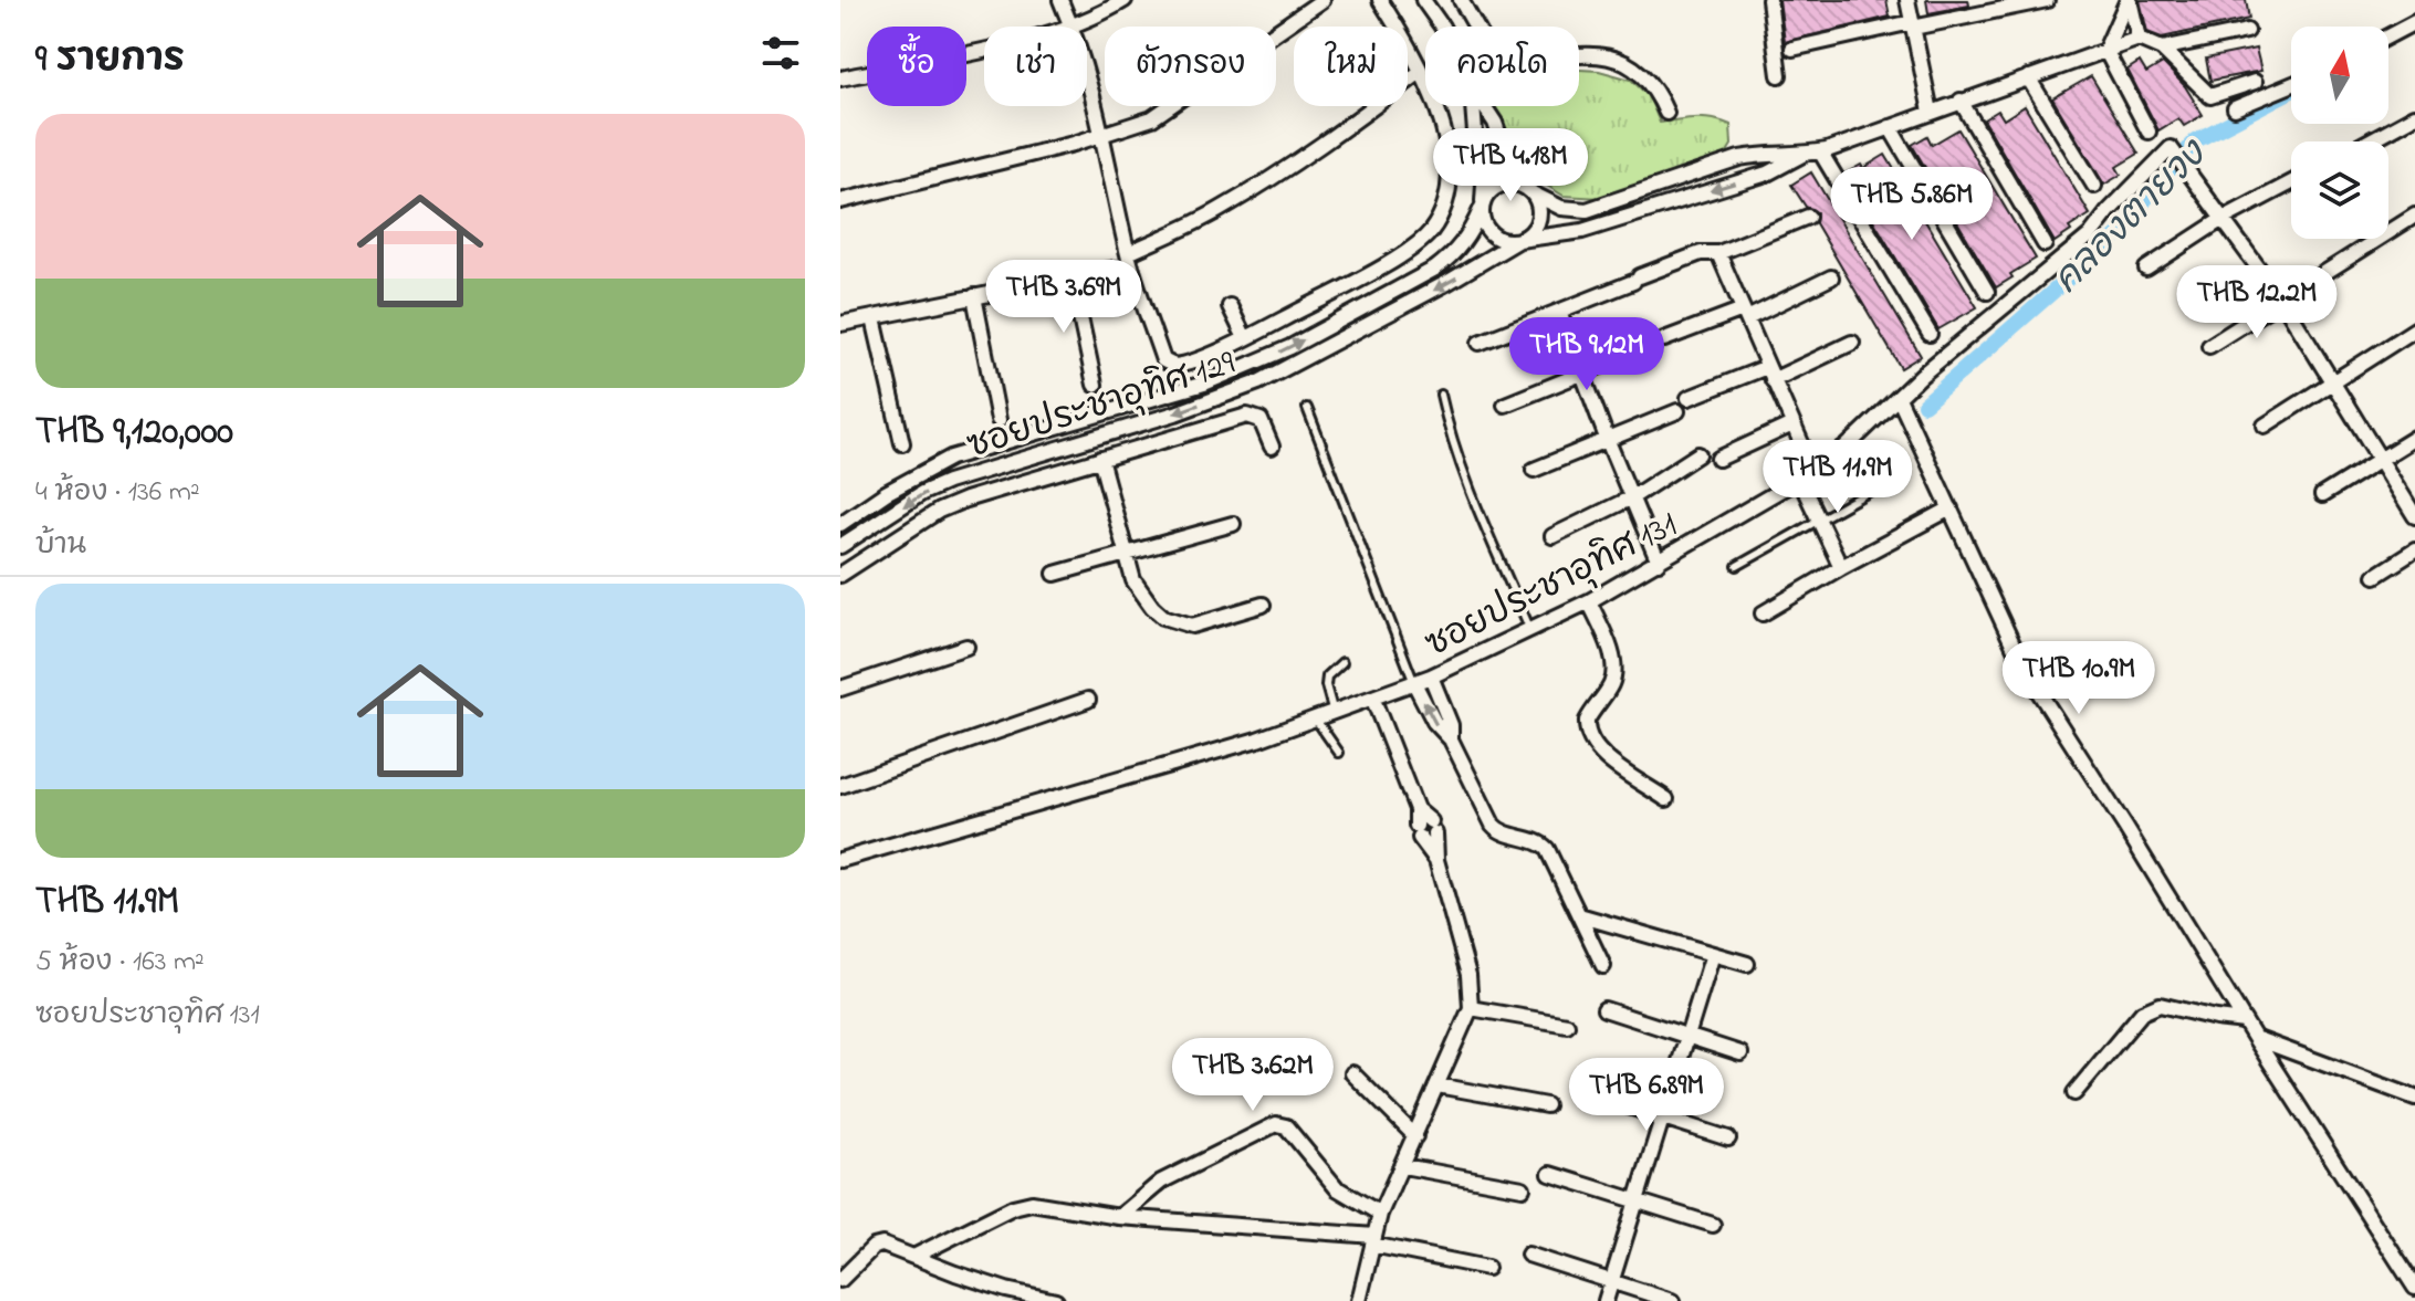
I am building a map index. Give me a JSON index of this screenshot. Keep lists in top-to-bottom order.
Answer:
{
  "streets": {
    "street": ["ซอยประชาอุทิศ 129", "ซอยประชาอุทิศ 131"]
  },
  "water": ["คลองตายวง"],
  "north": "top",
  "page": {
    "heading": "9 รายการ",
    "chip": [
      "ซื้อ",
      "เช่า",
      "ตัวกรอง",
      "ใหม่",
      "คอนโด"
    ],
    "list": [
      {
        "name": "THB 9,120,000",
        "note": "4 ห้อง · 136 m² · บ้าน"
      },
      {
        "name": "THB 11.9M",
        "note": "5 ห้อง · 163 m² · ซอยประชาอุทิศ 131"
      }
    ],
    "price": [
      "THB 4.18M",
      "THB 5.86M",
      "THB 3.69M",
      "THB 12.2M",
      "THB 9.12M",
      "THB 11.9M",
      "THB 10.9M",
      "THB 3.62M",
      "THB 6.89M"
    ]
  }
}
